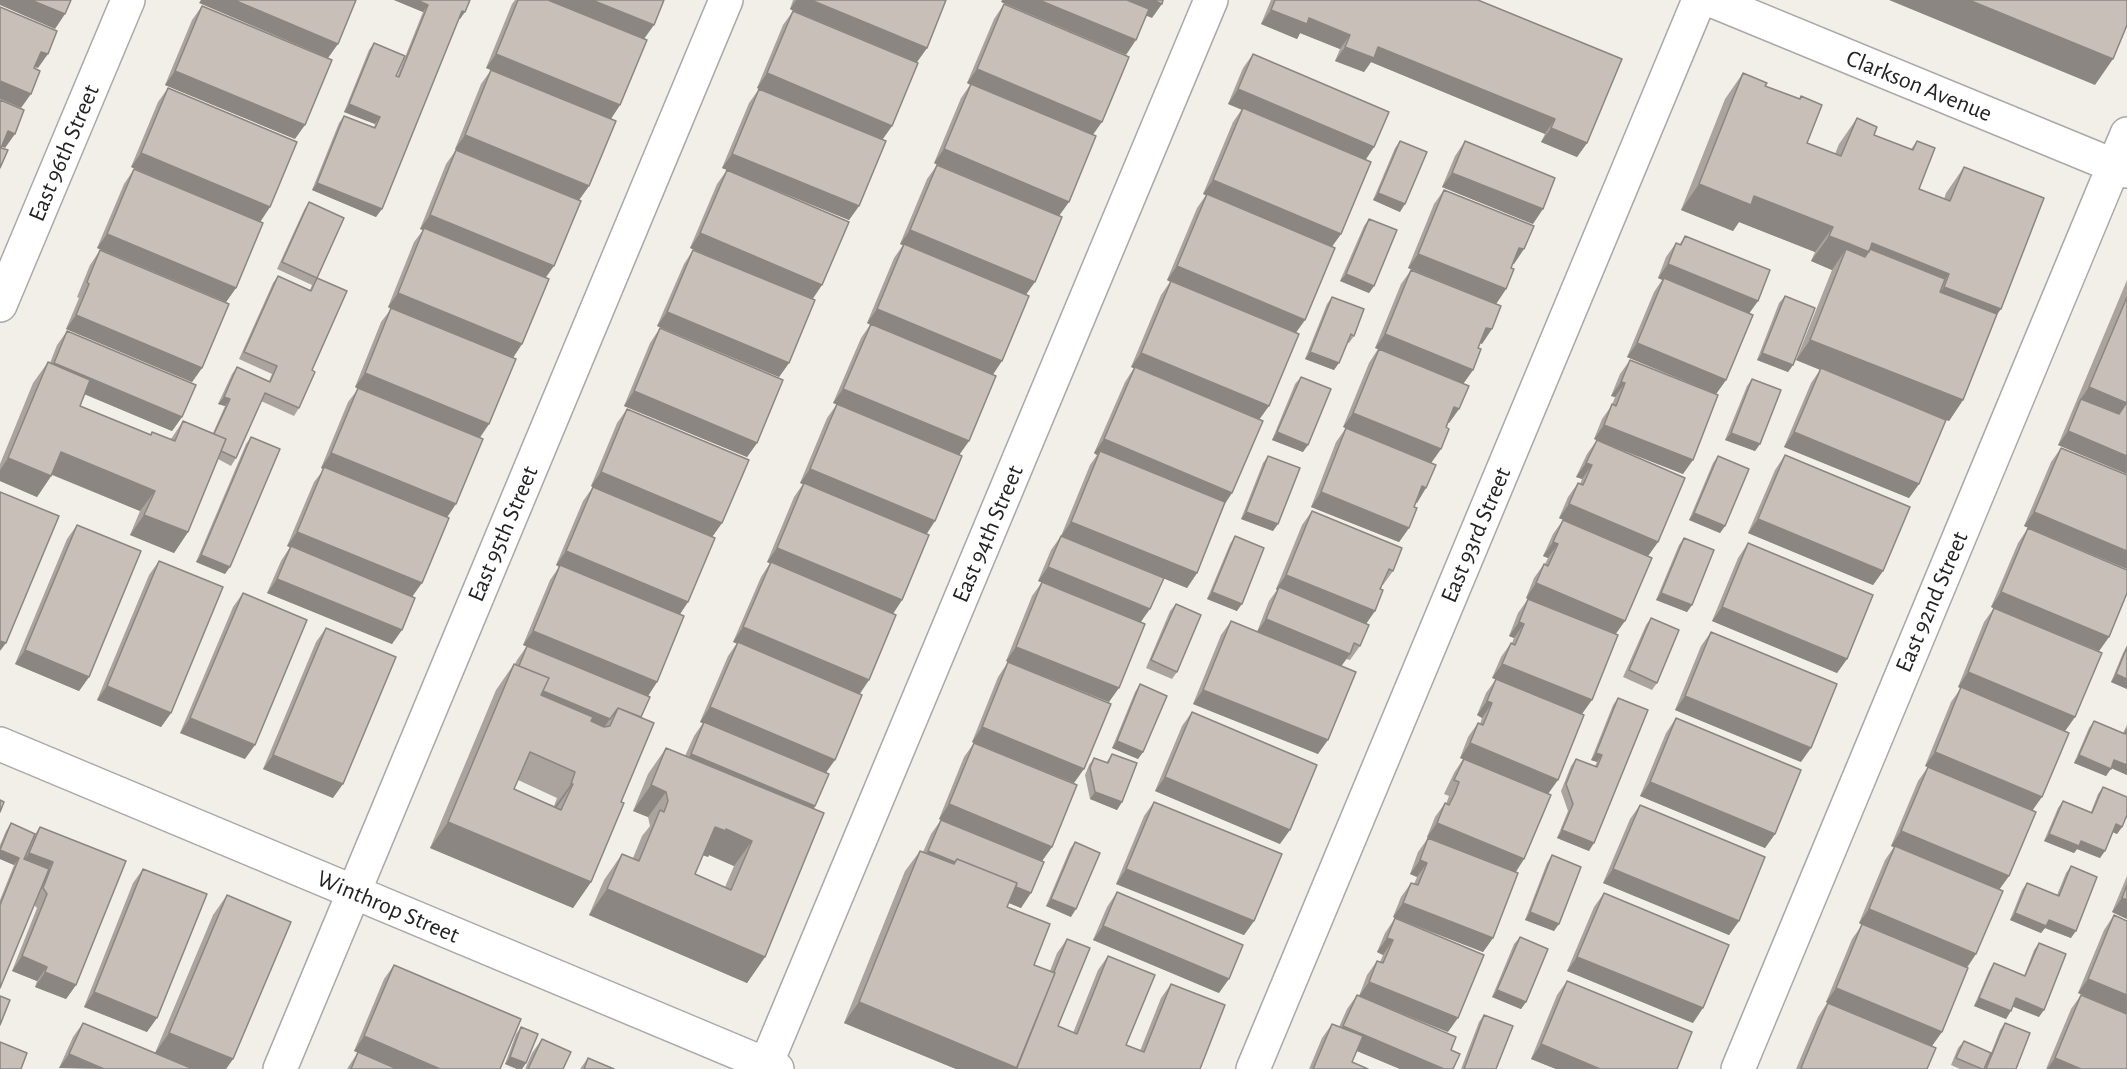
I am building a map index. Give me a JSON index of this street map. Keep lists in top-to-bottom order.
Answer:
{
  "streets": {
    "street": [
      "Clarkson Avenue",
      "East 96th Street",
      "East 95th Street",
      "East 94th Street",
      "East 93rd Street",
      "East 92nd Street",
      "Winthrop Street"
    ]
  },
  "crossings": [
    ["Clarkson Avenue", "East 92nd Street"],
    ["East 95th Street", "Winthrop Street"],
    ["East 94th Street", "Winthrop Street"]
  ]
}
